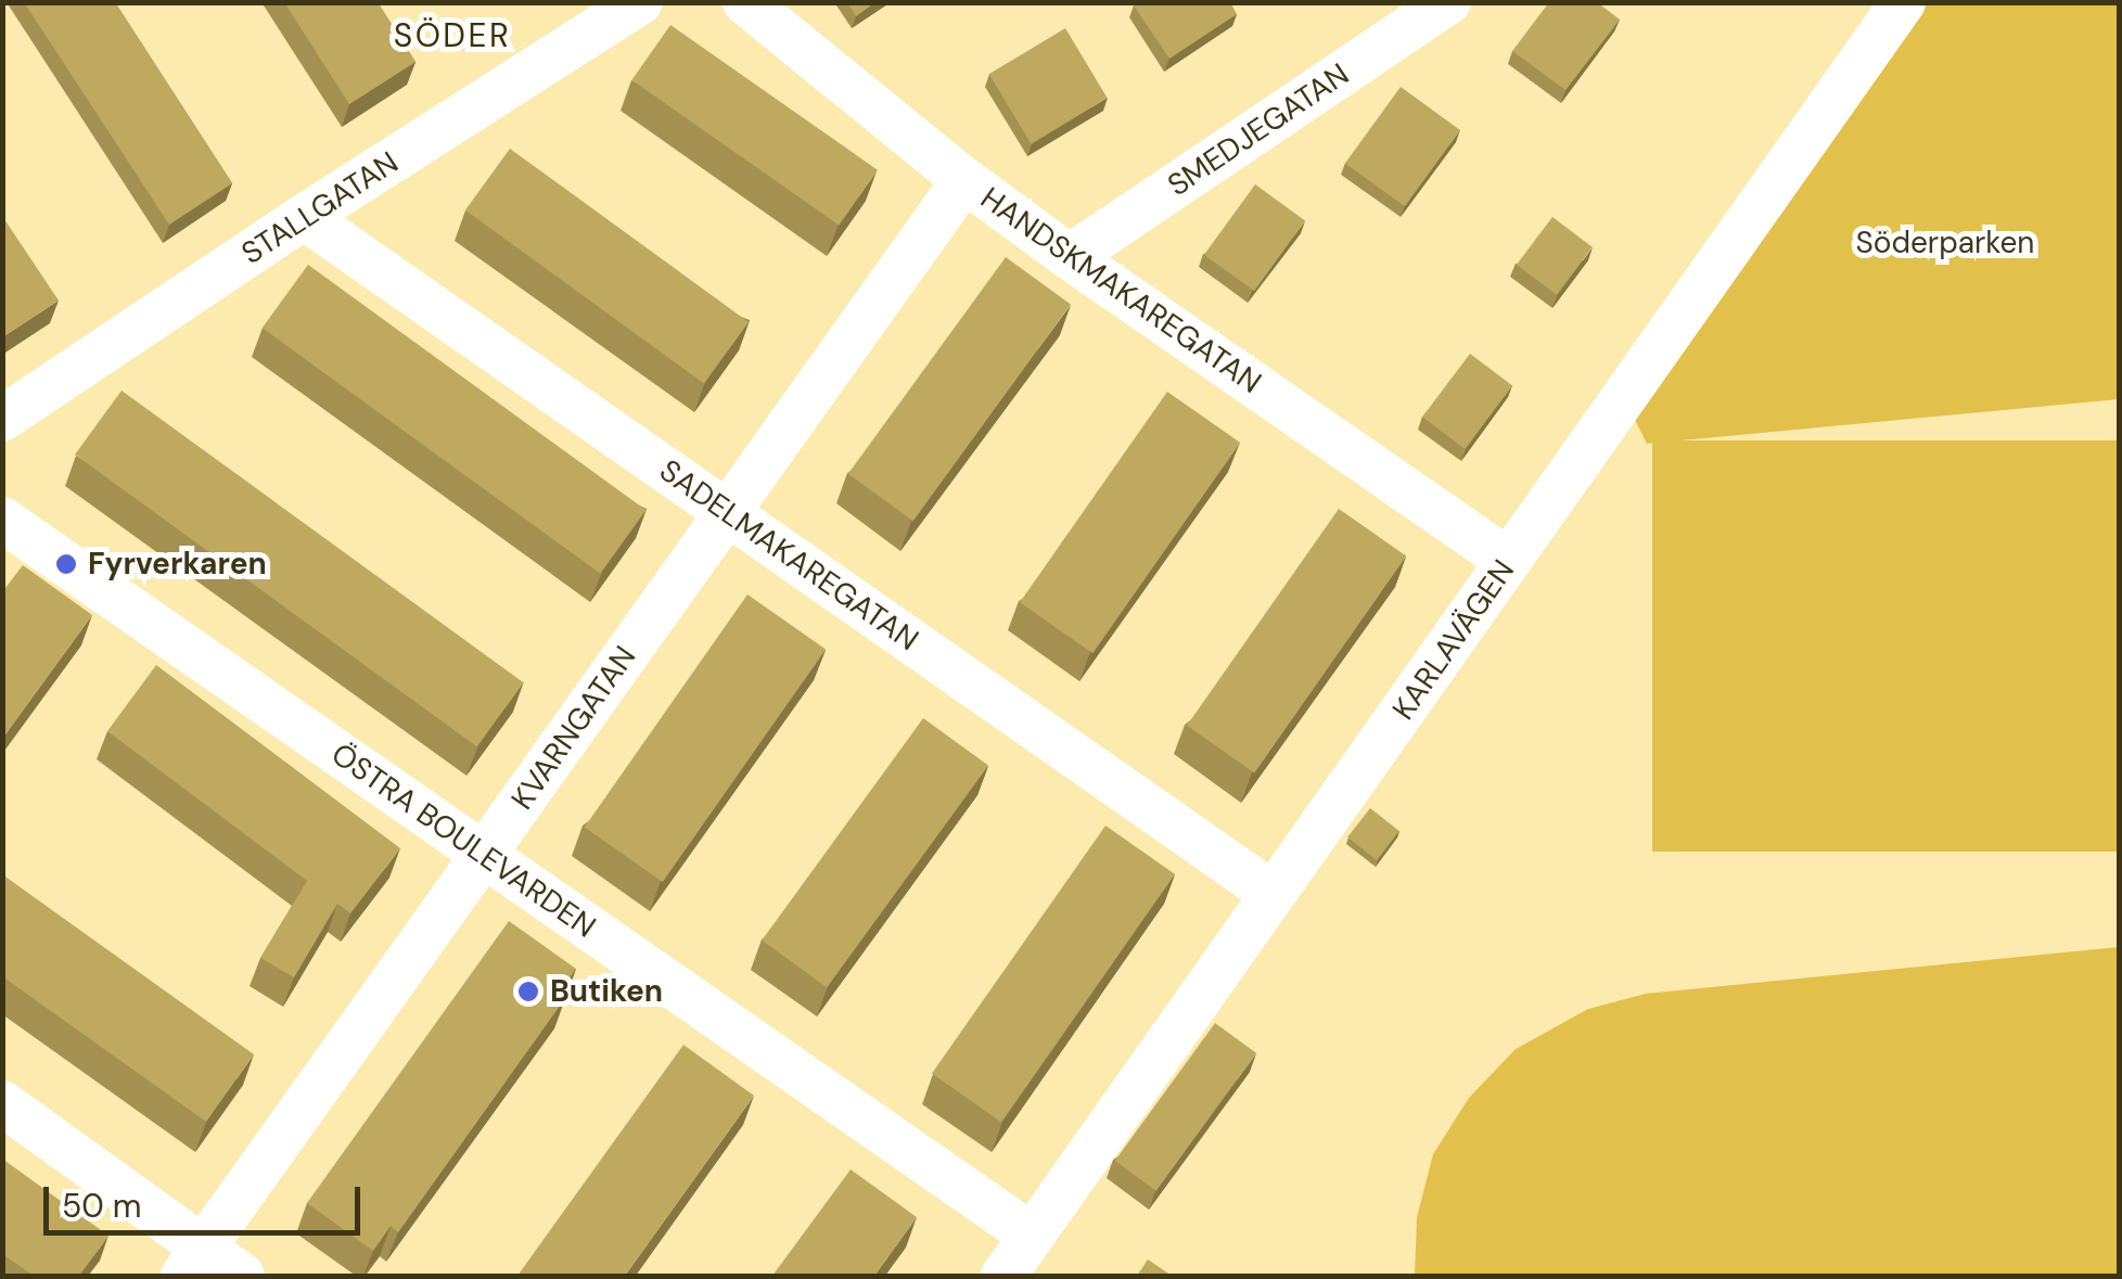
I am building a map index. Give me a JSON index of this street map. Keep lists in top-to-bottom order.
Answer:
{
  "streets": {
    "street": [
      "SMEDJEGATAN",
      "STALLGATAN",
      "HANDSKMAKAREGATAN",
      "SADELMAKAREGATAN",
      "KARLAVÄGEN",
      "KVARNGATAN",
      "ÖSTRA BOULEVARDEN"
    ]
  },
  "crossings": [
    ["SMEDJEGATAN", "HANDSKMAKAREGATAN"],
    ["STALLGATAN", "SADELMAKAREGATAN"],
    ["HANDSKMAKAREGATAN", "KARLAVÄGEN"],
    ["HANDSKMAKAREGATAN", "KVARNGATAN"],
    ["SADELMAKAREGATAN", "KARLAVÄGEN"],
    ["SADELMAKAREGATAN", "KVARNGATAN"],
    ["KARLAVÄGEN", "ÖSTRA BOULEVARDEN"],
    ["KVARNGATAN", "ÖSTRA BOULEVARDEN"]
  ],
  "districts": ["SÖDER"],
  "parks": ["Söderparken"],
  "places": ["Fyrverkaren", "Butiken"],
  "scale_bar": "50 m"
}
